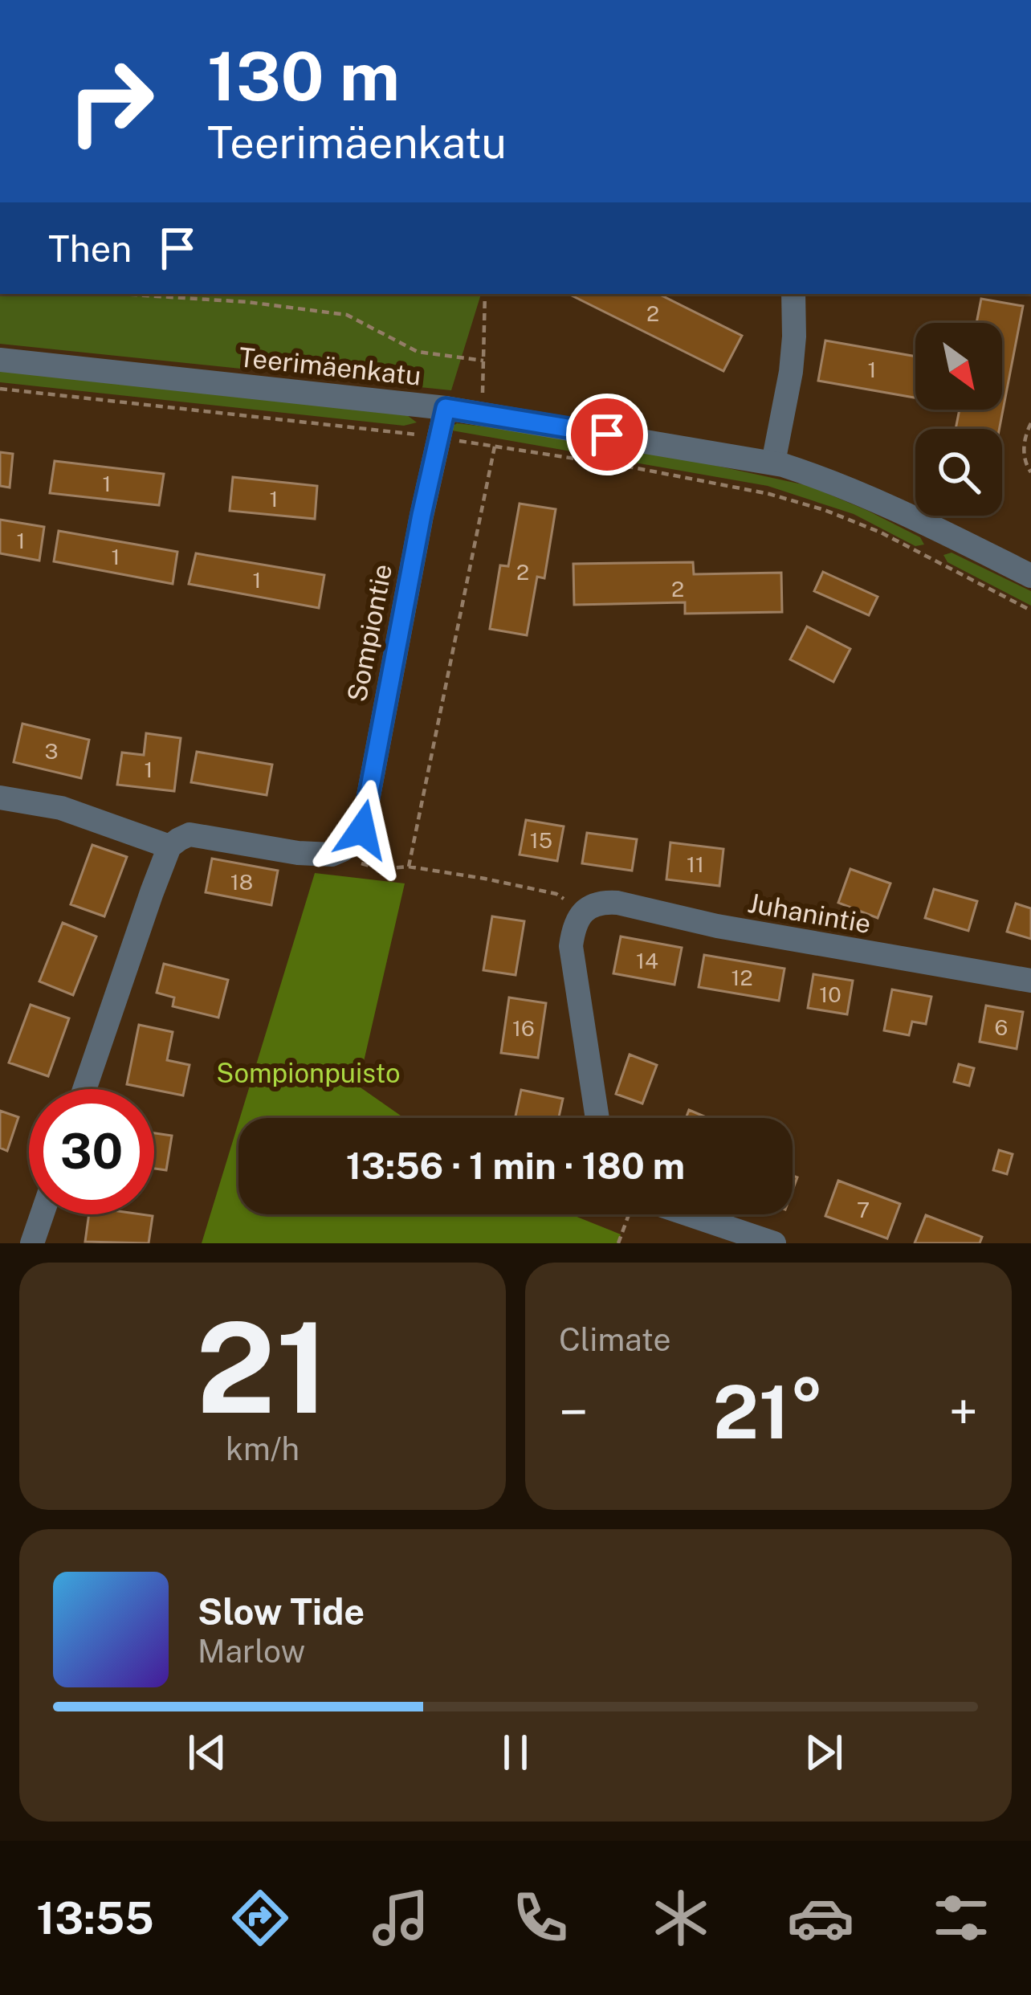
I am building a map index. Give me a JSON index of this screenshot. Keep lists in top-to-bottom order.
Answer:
{
  "streets": {
    "street": ["Teerimäenkatu", "Sompiontie", "Juhanintie"]
  },
  "crossings": [
    ["Teerimäenkatu", "Sompiontie"]
  ],
  "parks": ["Sompionpuisto"],
  "house_numbers": [
    "2",
    "1",
    "1",
    "1",
    "1",
    "1",
    "2",
    "1",
    "2",
    "3",
    "1",
    "15",
    "11",
    "18",
    "14",
    "12",
    "10",
    "6",
    "16",
    "7"
  ],
  "north": "bottom right",
  "page": {
    "turn": ["130 m", "Teerimäenkatu"],
    "then": "Then",
    "limit": "30",
    "trip": "13:56 · 1 min · 180 m",
    "tile": [
      ["21", "km/h"],
      "Climate"
    ],
    "heat": ["−", "21°", "+"],
    "song": ["Slow Tide", "Marlow"],
    "tabs": "13:55"
  }
}
